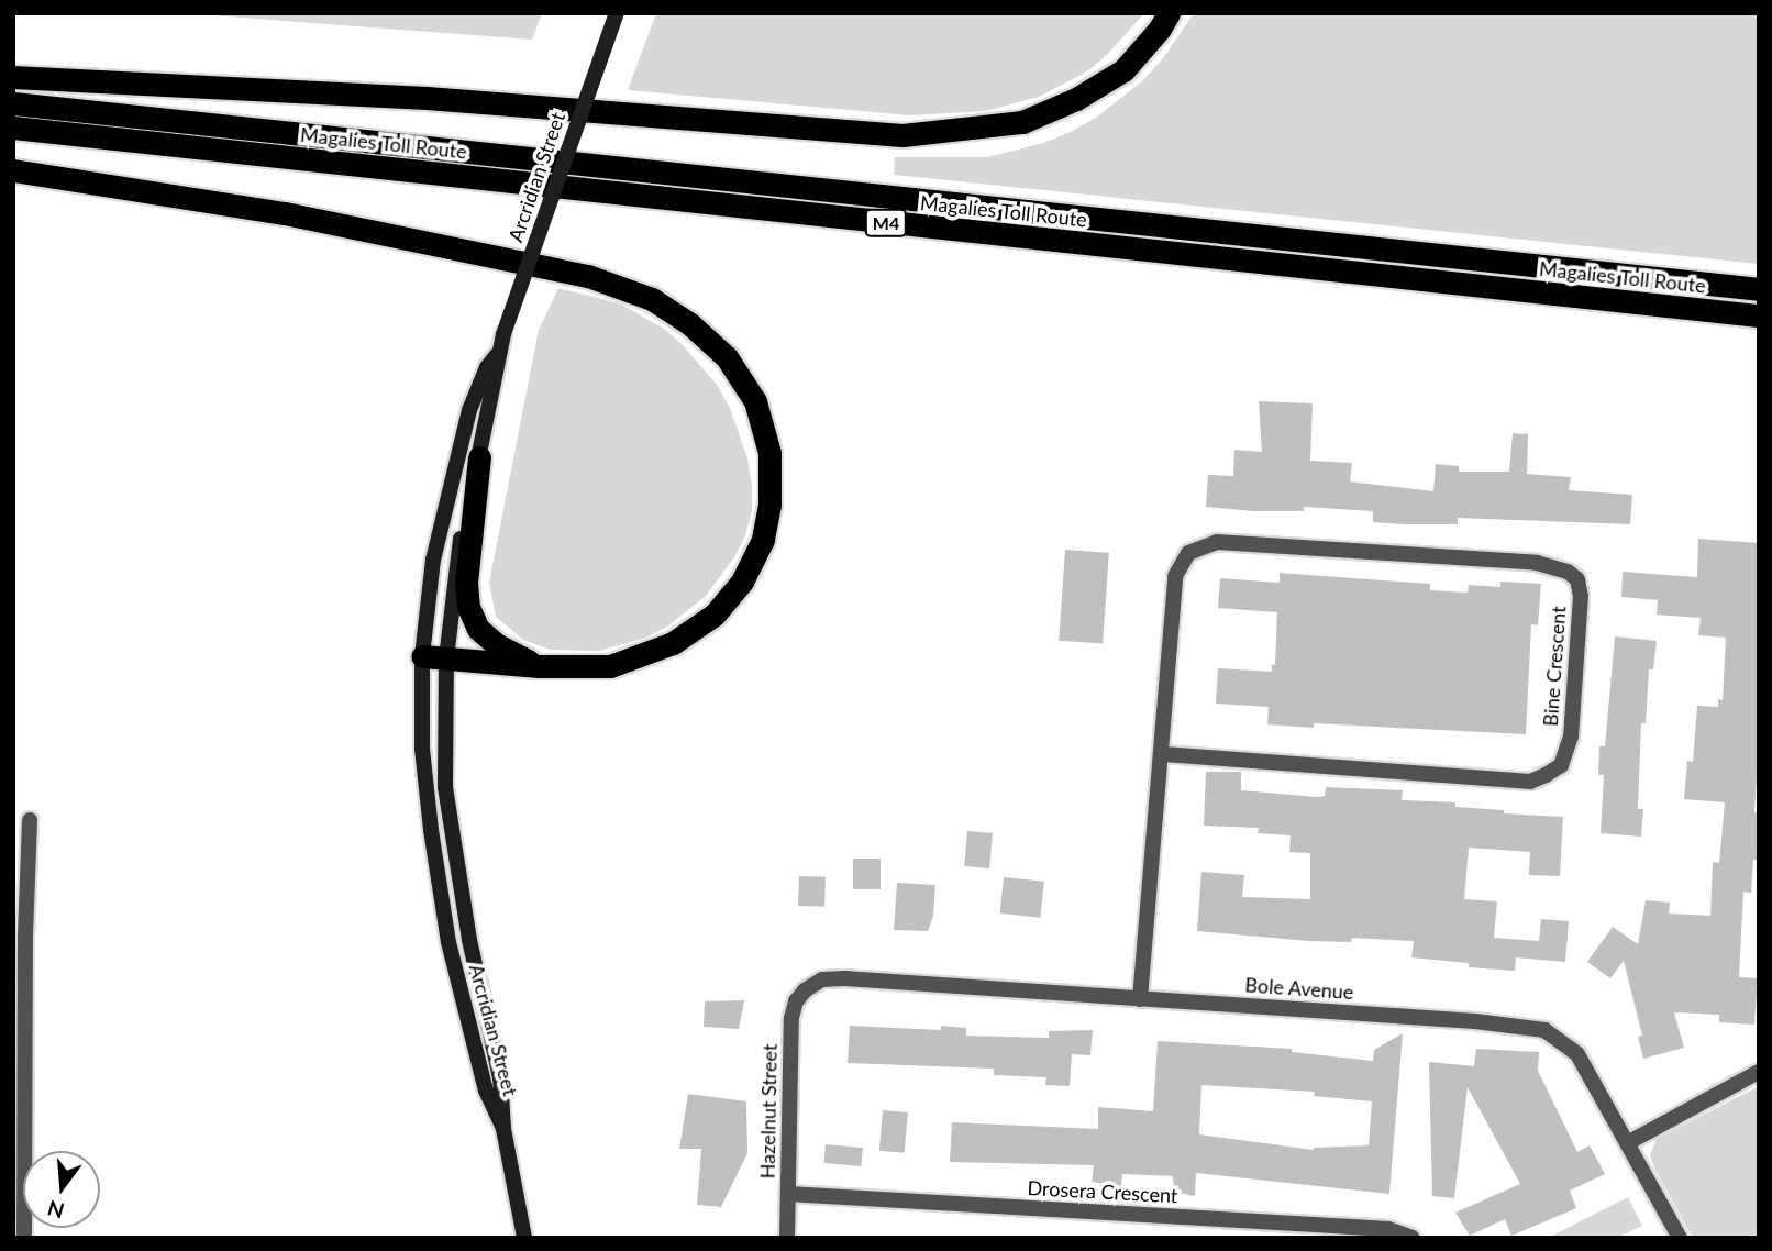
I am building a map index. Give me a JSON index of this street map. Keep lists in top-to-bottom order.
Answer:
{
  "streets": {
    "highway": ["Magalies Toll Route", "M4"],
    "street": [
      "Arcridian Street",
      "Bine Crescent",
      "Bole Avenue",
      "Hazelnut Street",
      "Drosera Crescent"
    ]
  },
  "crossings": [
    ["Bine Crescent", "Bole Avenue"],
    ["Bole Avenue", "Hazelnut Street"],
    ["Hazelnut Street", "Drosera Crescent"]
  ],
  "north": "bottom"
}
